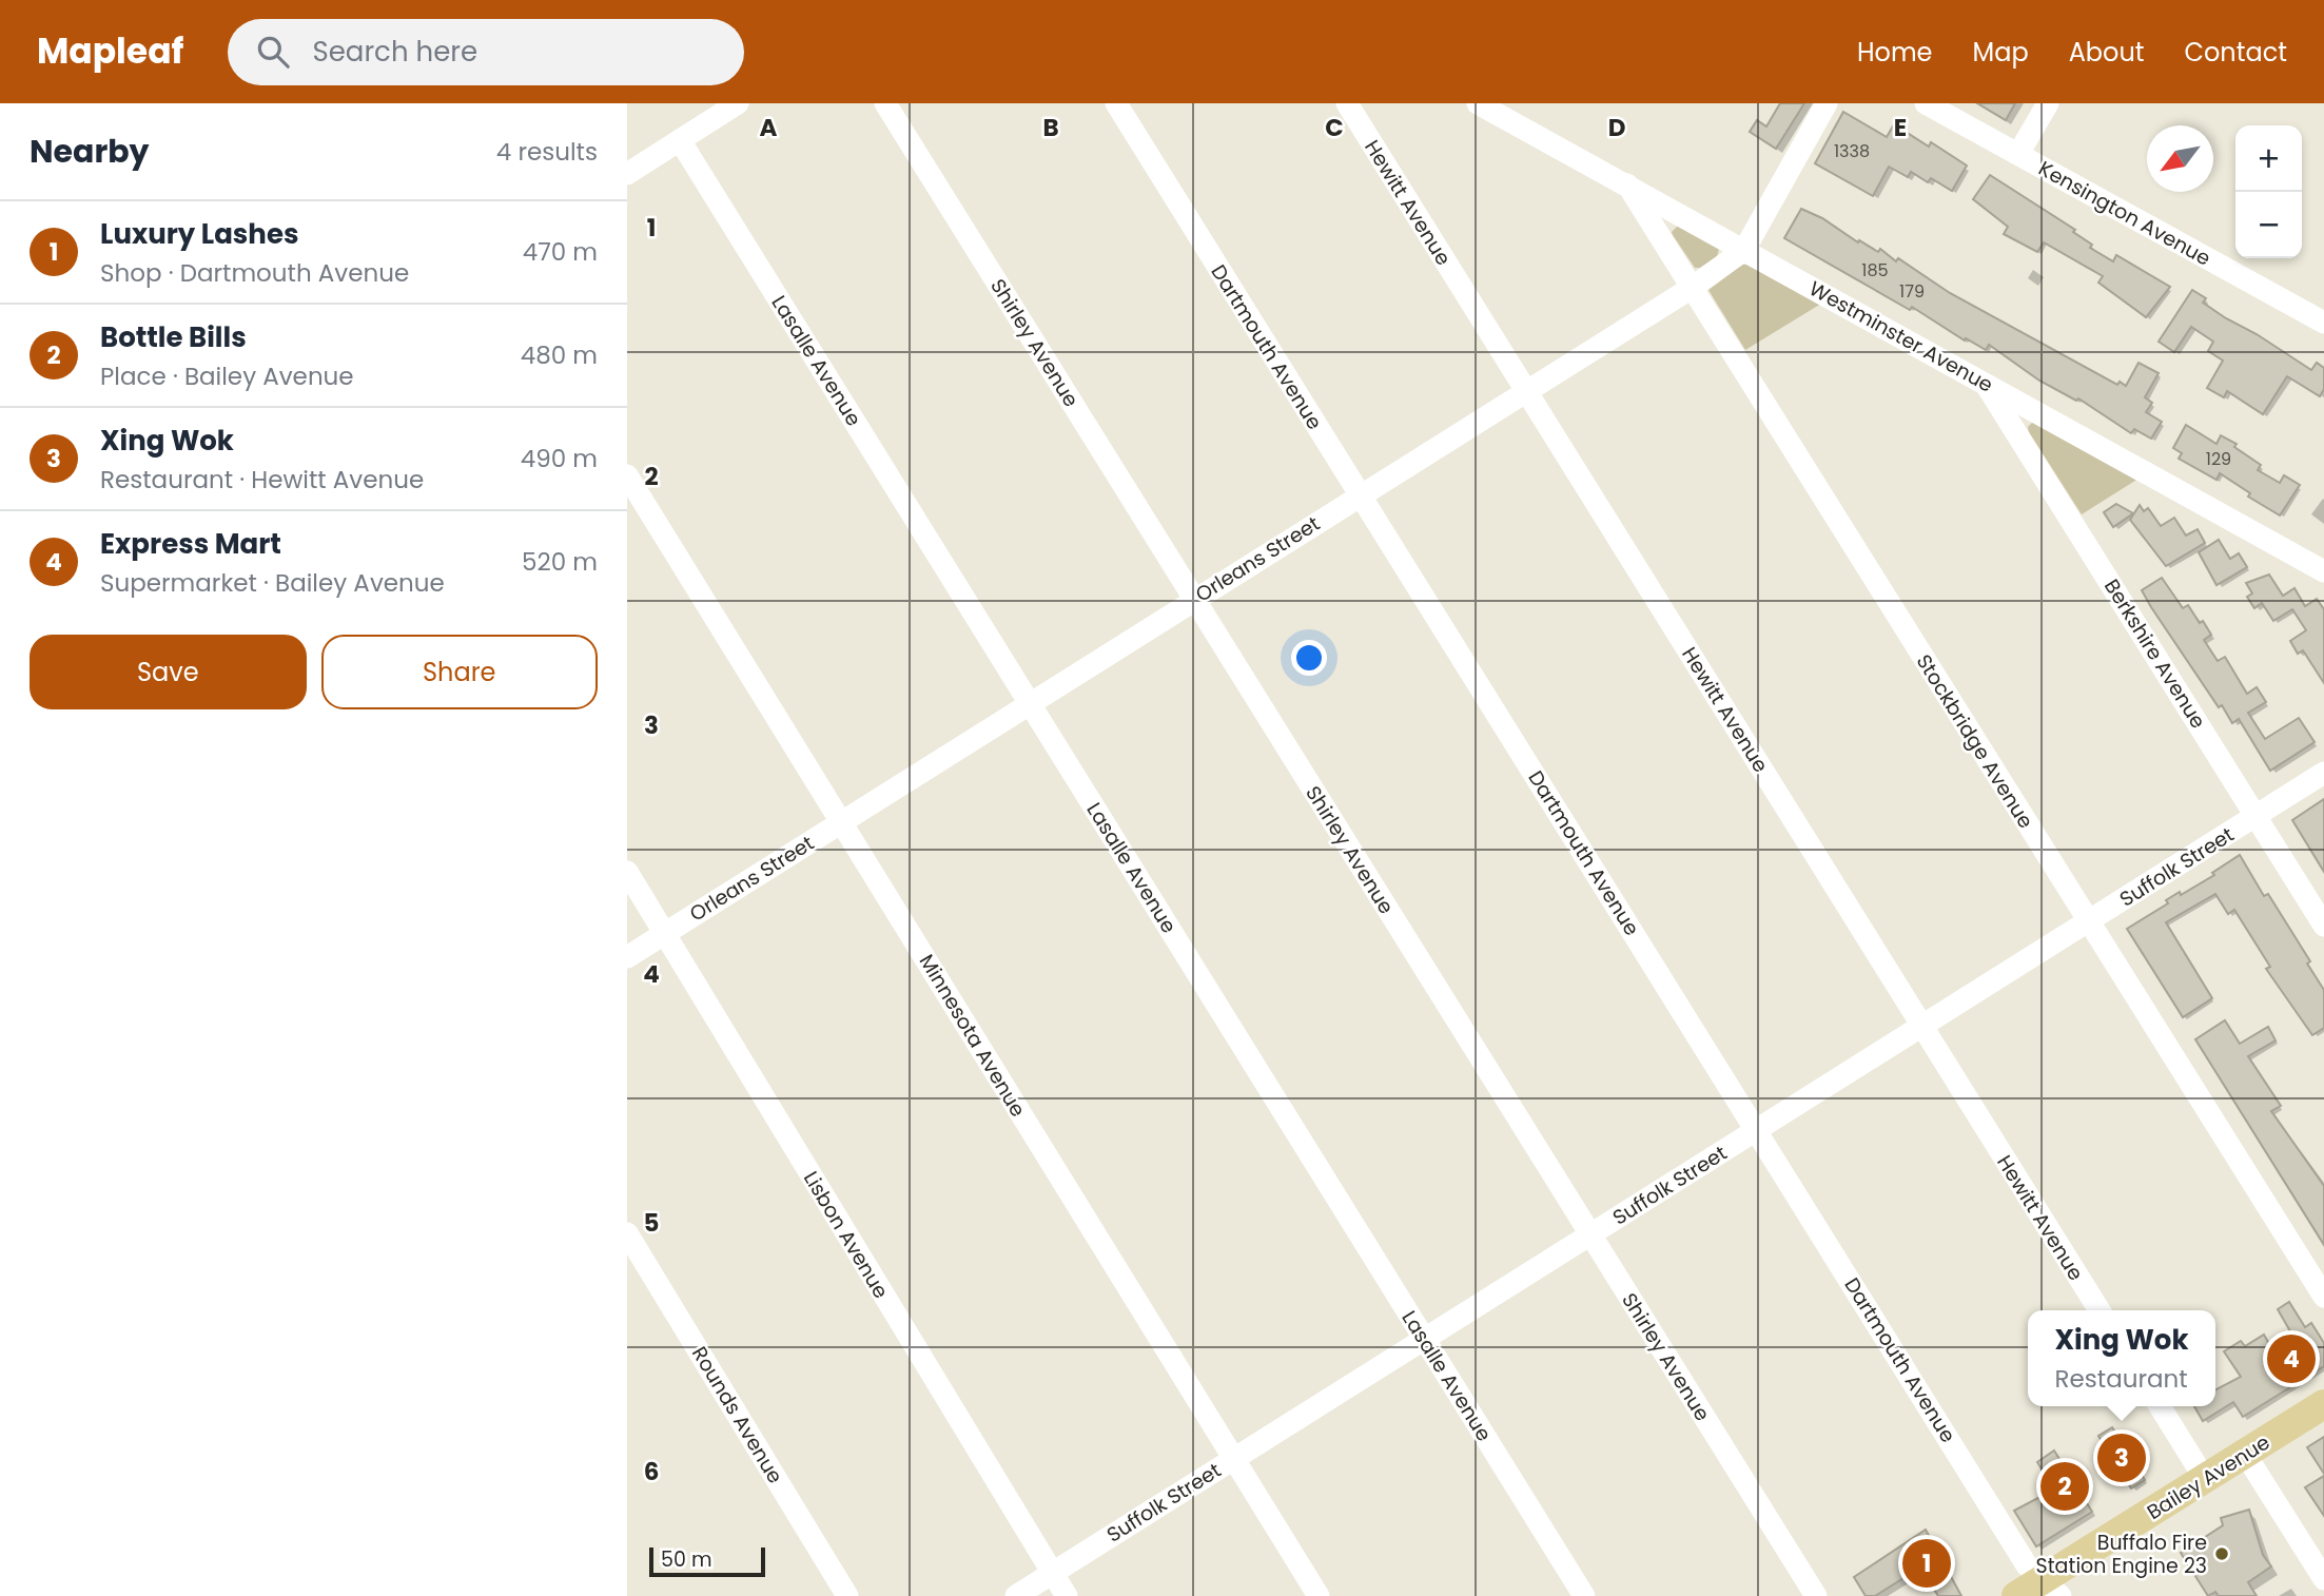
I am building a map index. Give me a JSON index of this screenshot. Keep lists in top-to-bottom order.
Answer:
{
  "streets": {
    "main road": ["Bailey Avenue"],
    "street": [
      "Hewitt Avenue",
      "Kensington Avenue",
      "Westminster Avenue",
      "Shirley Avenue",
      "Dartmouth Avenue",
      "Lasalle Avenue",
      "Orleans Street",
      "Berkshire Avenue",
      "Stockbridge Avenue",
      "Suffolk Street",
      "Minnesota Avenue",
      "Lisbon Avenue",
      "Rounds Avenue"
    ]
  },
  "crossings": [
    ["Hewitt Avenue", "Orleans Street"],
    ["Hewitt Avenue", "Suffolk Street"],
    ["Westminster Avenue", "Orleans Street"],
    ["Westminster Avenue", "Berkshire Avenue"],
    ["Westminster Avenue", "Stockbridge Avenue"],
    ["Shirley Avenue", "Orleans Street"],
    ["Shirley Avenue", "Suffolk Street"],
    ["Dartmouth Avenue", "Orleans Street"],
    ["Dartmouth Avenue", "Suffolk Street"],
    ["Dartmouth Avenue", "Bailey Avenue"],
    ["Lasalle Avenue", "Orleans Street"],
    ["Lasalle Avenue", "Suffolk Street"],
    ["Orleans Street", "Stockbridge Avenue"],
    ["Orleans Street", "Minnesota Avenue"],
    ["Orleans Street", "Lisbon Avenue"],
    ["Berkshire Avenue", "Suffolk Street"],
    ["Stockbridge Avenue", "Suffolk Street"],
    ["Suffolk Street", "Minnesota Avenue"],
    ["Suffolk Street", "Lisbon Avenue"]
  ],
  "places": ["Buffalo Fire Station Engine 23"],
  "house_numbers": [
    "1338",
    "185",
    "179",
    "129"
  ],
  "scale_bar": "50 m",
  "north": "bottom left",
  "page": {
    "header": "Mapleaf",
    "search": "Search here",
    "nav": [
      "Home",
      "Map",
      "About",
      "Contact"
    ],
    "heading": ["Nearby", "4 results"],
    "map_buttons": ["+", "−"],
    "list": [
      {
        "mark": "1",
        "name": "Luxury Lashes",
        "note": "Shop · Dartmouth Avenue",
        "value": "470 m"
      },
      {
        "mark": "2",
        "name": "Bottle Bills",
        "note": "Place · Bailey Avenue",
        "value": "480 m"
      },
      {
        "mark": "3",
        "name": "Xing Wok",
        "note": "Restaurant · Hewitt Avenue",
        "value": "490 m"
      },
      {
        "mark": "4",
        "name": "Express Mart",
        "note": "Supermarket · Bailey Avenue",
        "value": "520 m"
      }
    ],
    "buttons": ["Save", "Share"],
    "popup": ["Xing Wok", "Restaurant"],
    "pins": [
      "4",
      "3",
      "2",
      "1"
    ],
    "scale": "50 m"
  },
  "grid": {
    "columns": [
      "A",
      "B",
      "C",
      "D",
      "E"
    ],
    "rows": [
      "1",
      "2",
      "3",
      "4",
      "5",
      "6"
    ]
  }
}
